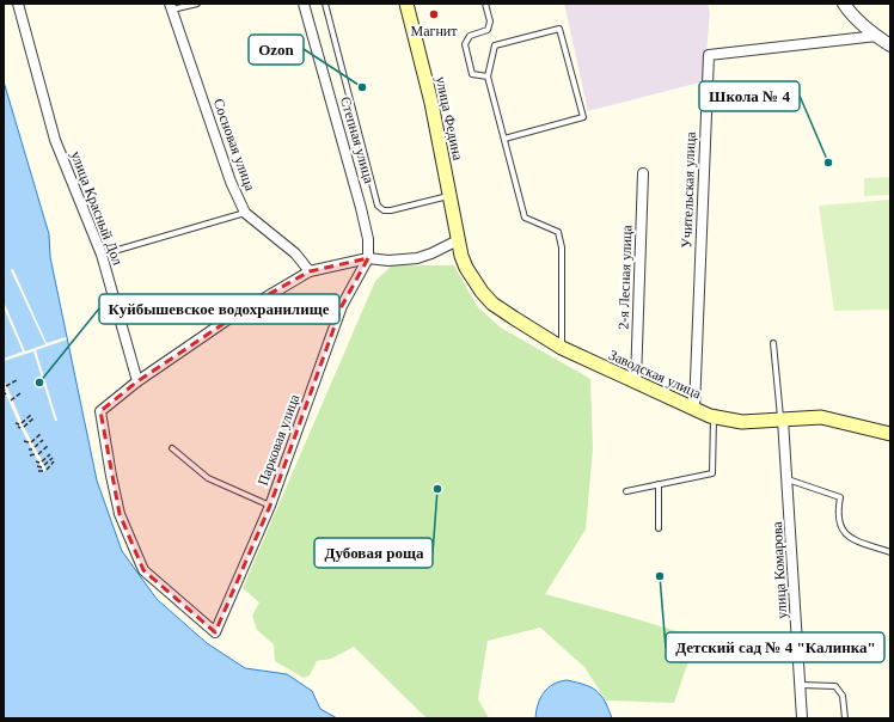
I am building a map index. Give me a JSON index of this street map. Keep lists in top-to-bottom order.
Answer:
{
  "streets": {
    "main road": ["улица Федина", "Заводская улица"],
    "street": [
      "Степная улица",
      "Сосновая улица",
      "Учительская улица",
      "улица Красный Дол",
      "2-я Лесная улица",
      "Парковая улица",
      "улица Комарова"
    ]
  },
  "crossings": [
    ["улица Федина", "Заводская улица"],
    ["Степная улица", "Парковая улица"],
    ["Учительская улица", "Заводская улица"],
    ["улица Красный Дол", "Парковая улица"],
    ["2-я Лесная улица", "Заводская улица"],
    ["Заводская улица", "улица Комарова"]
  ],
  "places": [
    "Магнит",
    "Ozon",
    "Школа № 4",
    "Куйбышевское водохранилище",
    "Дубовая роща",
    "Детский сад № 4 \"Калинка\""
  ]
}
